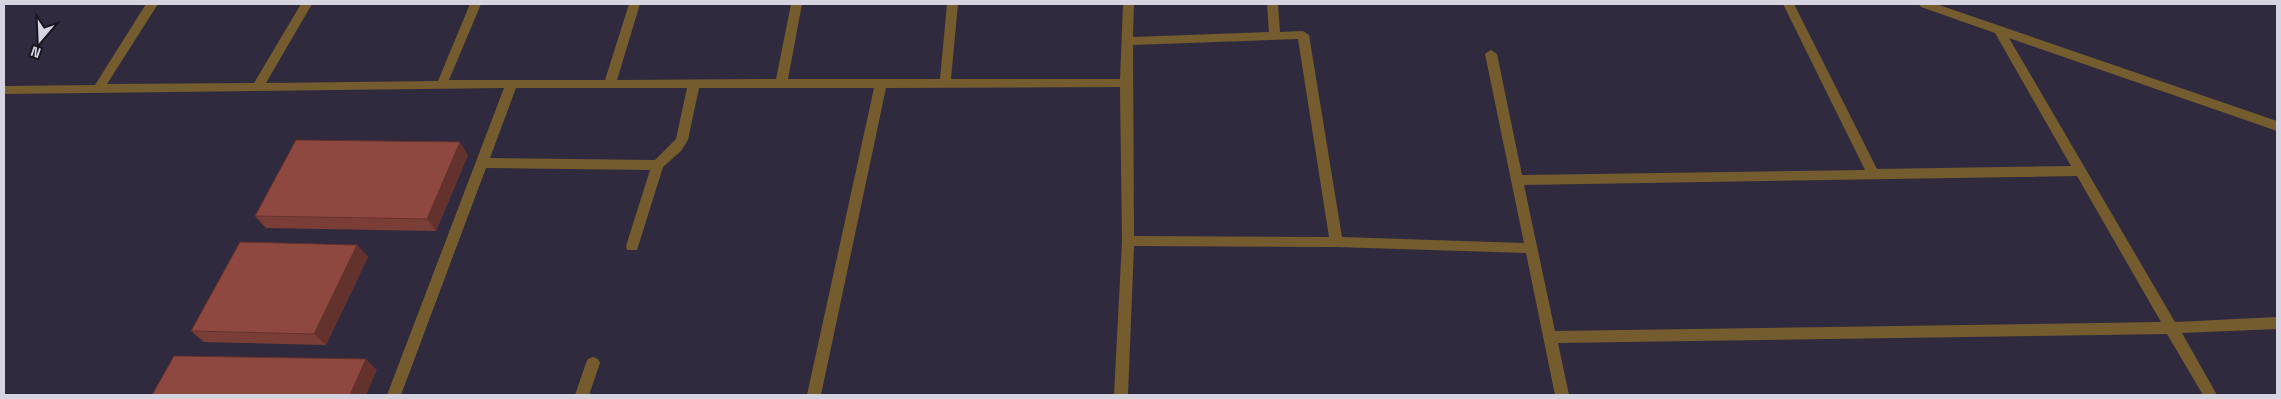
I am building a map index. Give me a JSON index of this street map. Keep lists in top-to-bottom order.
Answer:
{
  "north": "bottom"
}
